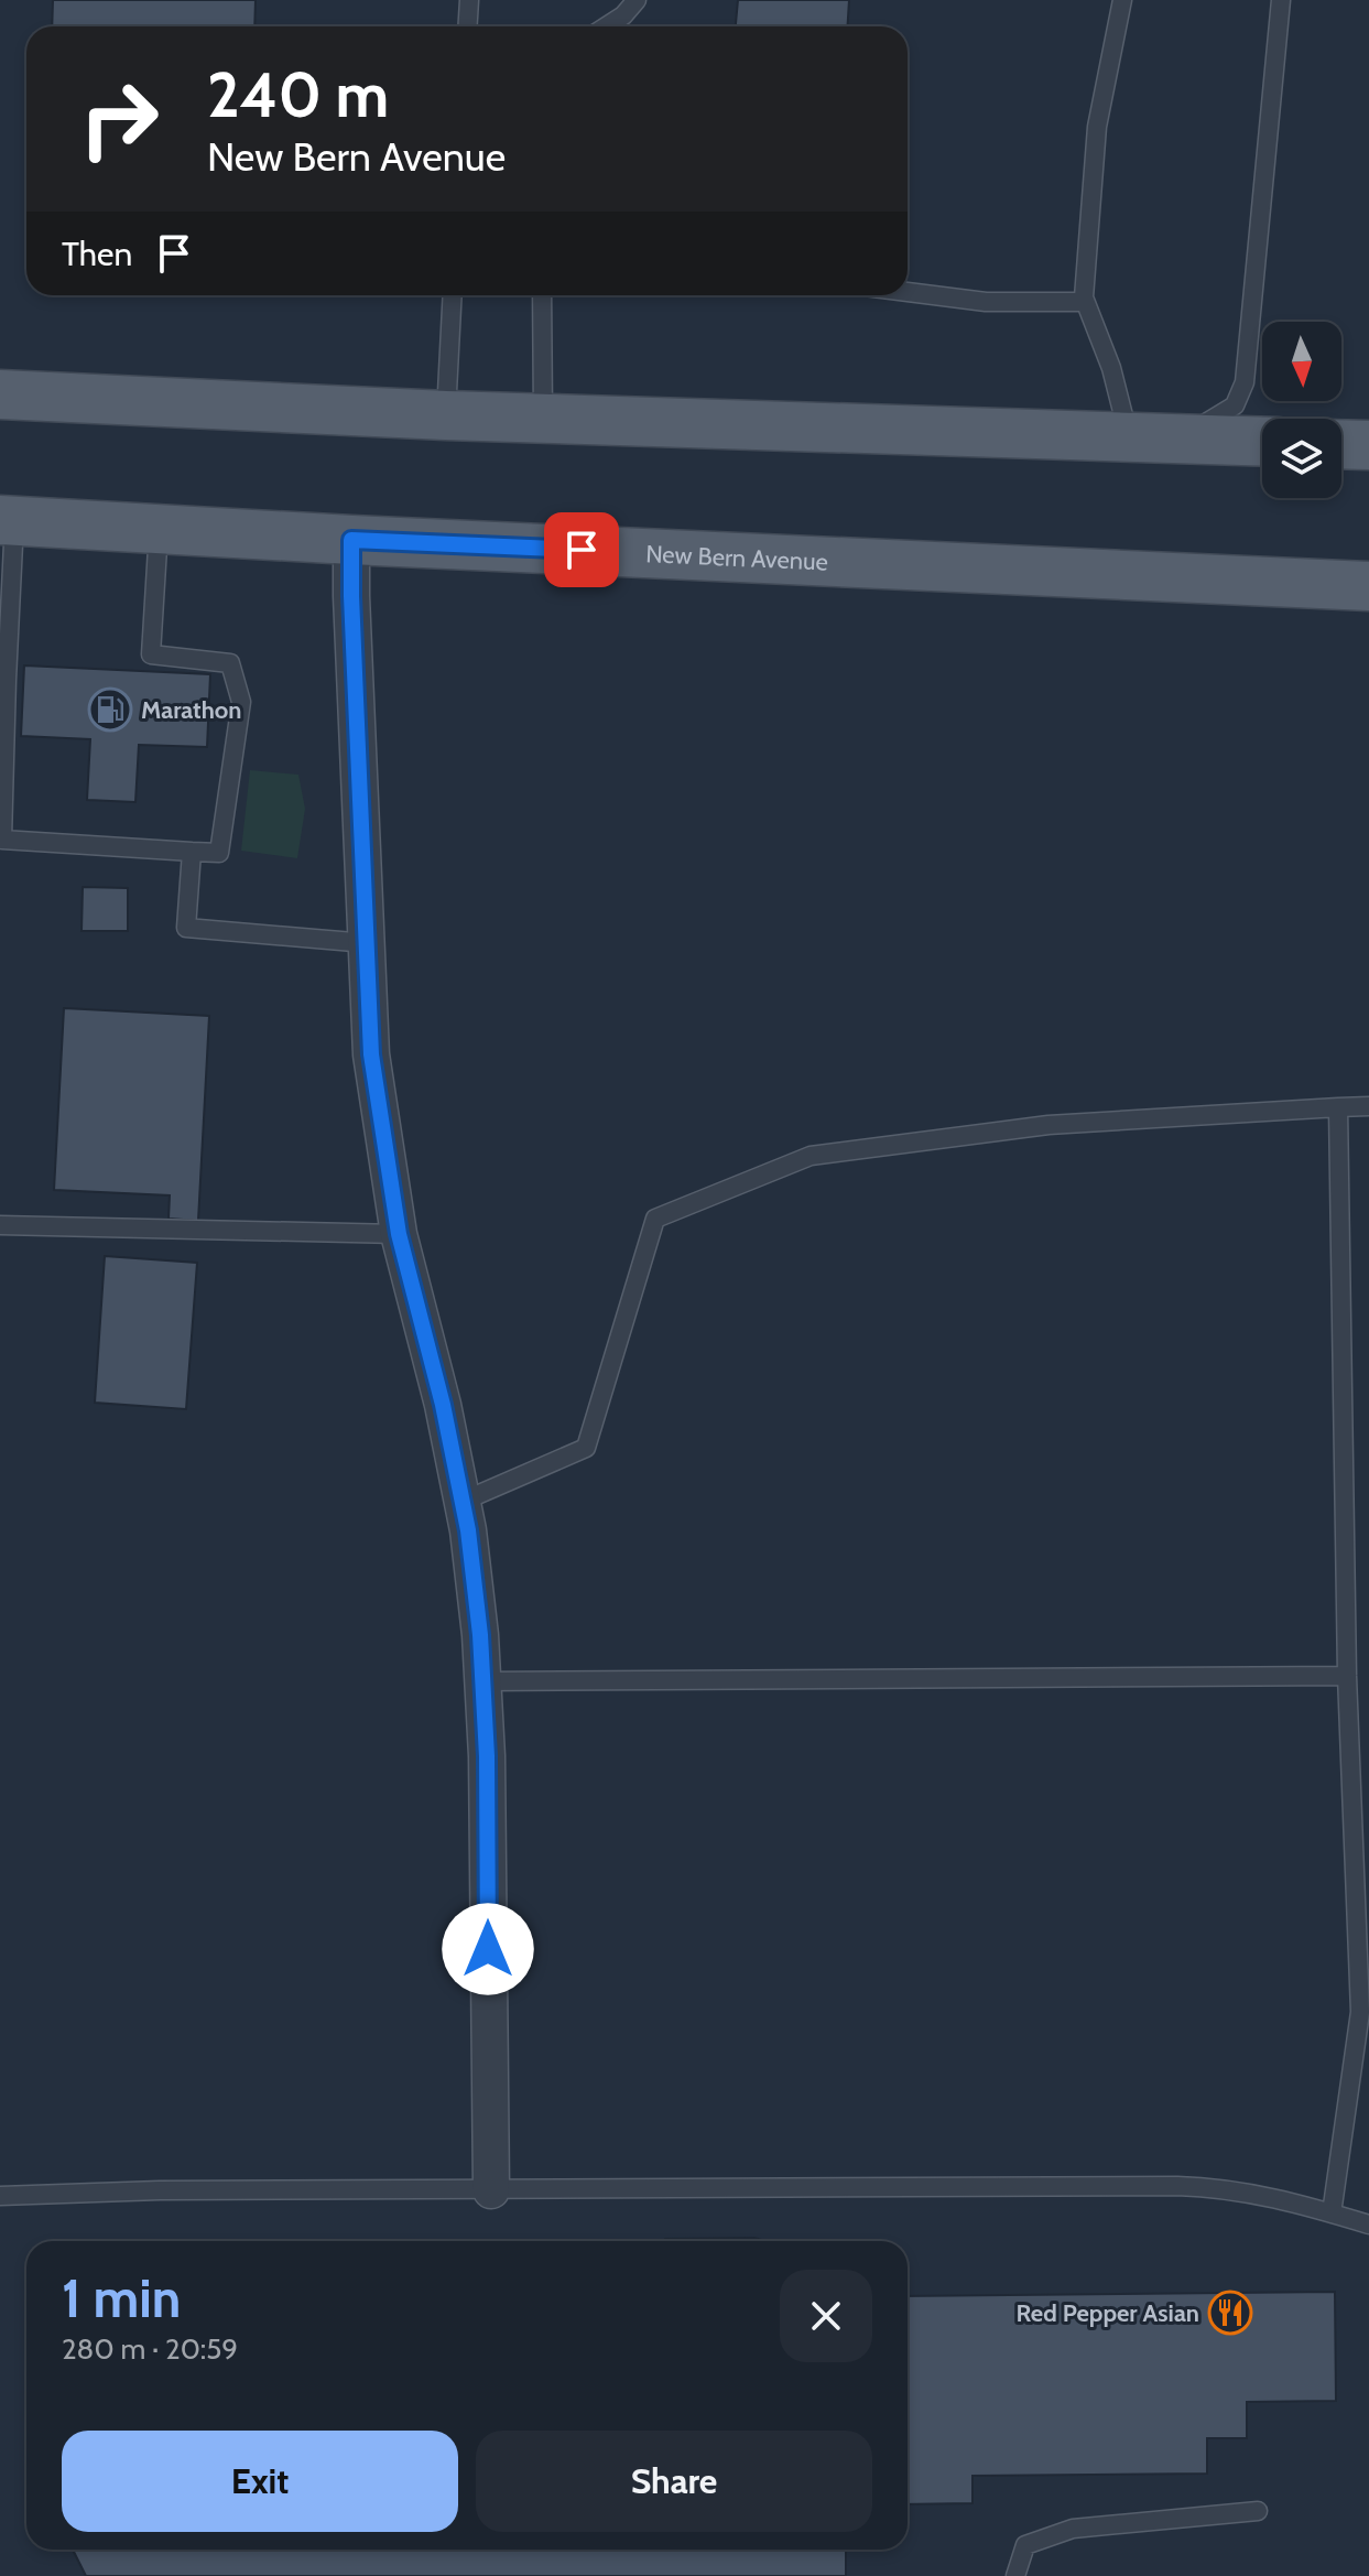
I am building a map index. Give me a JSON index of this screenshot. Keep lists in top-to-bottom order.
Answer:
{
  "streets": {
    "main road": ["New Bern Avenue"]
  },
  "places": {
    "fuel station": ["Marathon"],
    "restaurant": ["Red Pepper Asian"]
  },
  "north": "bottom",
  "page": {
    "turn": ["240 m", "New Bern Avenue"],
    "then": "Then",
    "heading": ["1 min", "280 m · 20:59"],
    "buttons": ["Exit", "Share"]
  }
}
